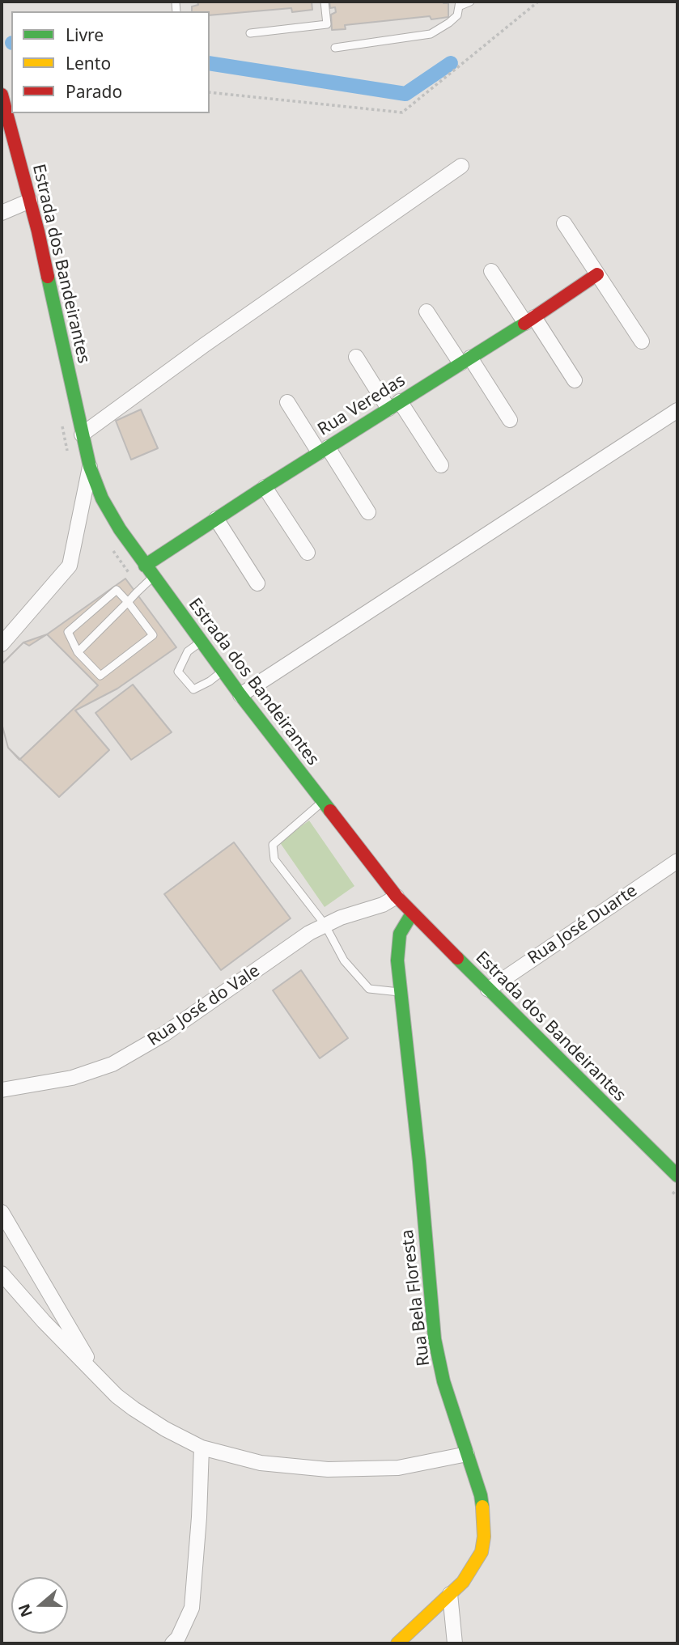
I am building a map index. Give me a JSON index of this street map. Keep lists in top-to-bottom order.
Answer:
{
  "streets": {
    "main road": ["Estrada dos Bandeirantes", "Rua Veredas", "Rua Bela Floresta"],
    "street": ["Rua José Duarte", "Rua José do Vale"]
  },
  "crossings": [
    ["Estrada dos Bandeirantes", "Rua Veredas"],
    ["Estrada dos Bandeirantes", "Rua José Duarte"],
    ["Estrada dos Bandeirantes", "Rua José do Vale"],
    ["Estrada dos Bandeirantes", "Rua Bela Floresta"]
  ],
  "legend": ["Livre", "Lento", "Parado"],
  "north": "left"
}
